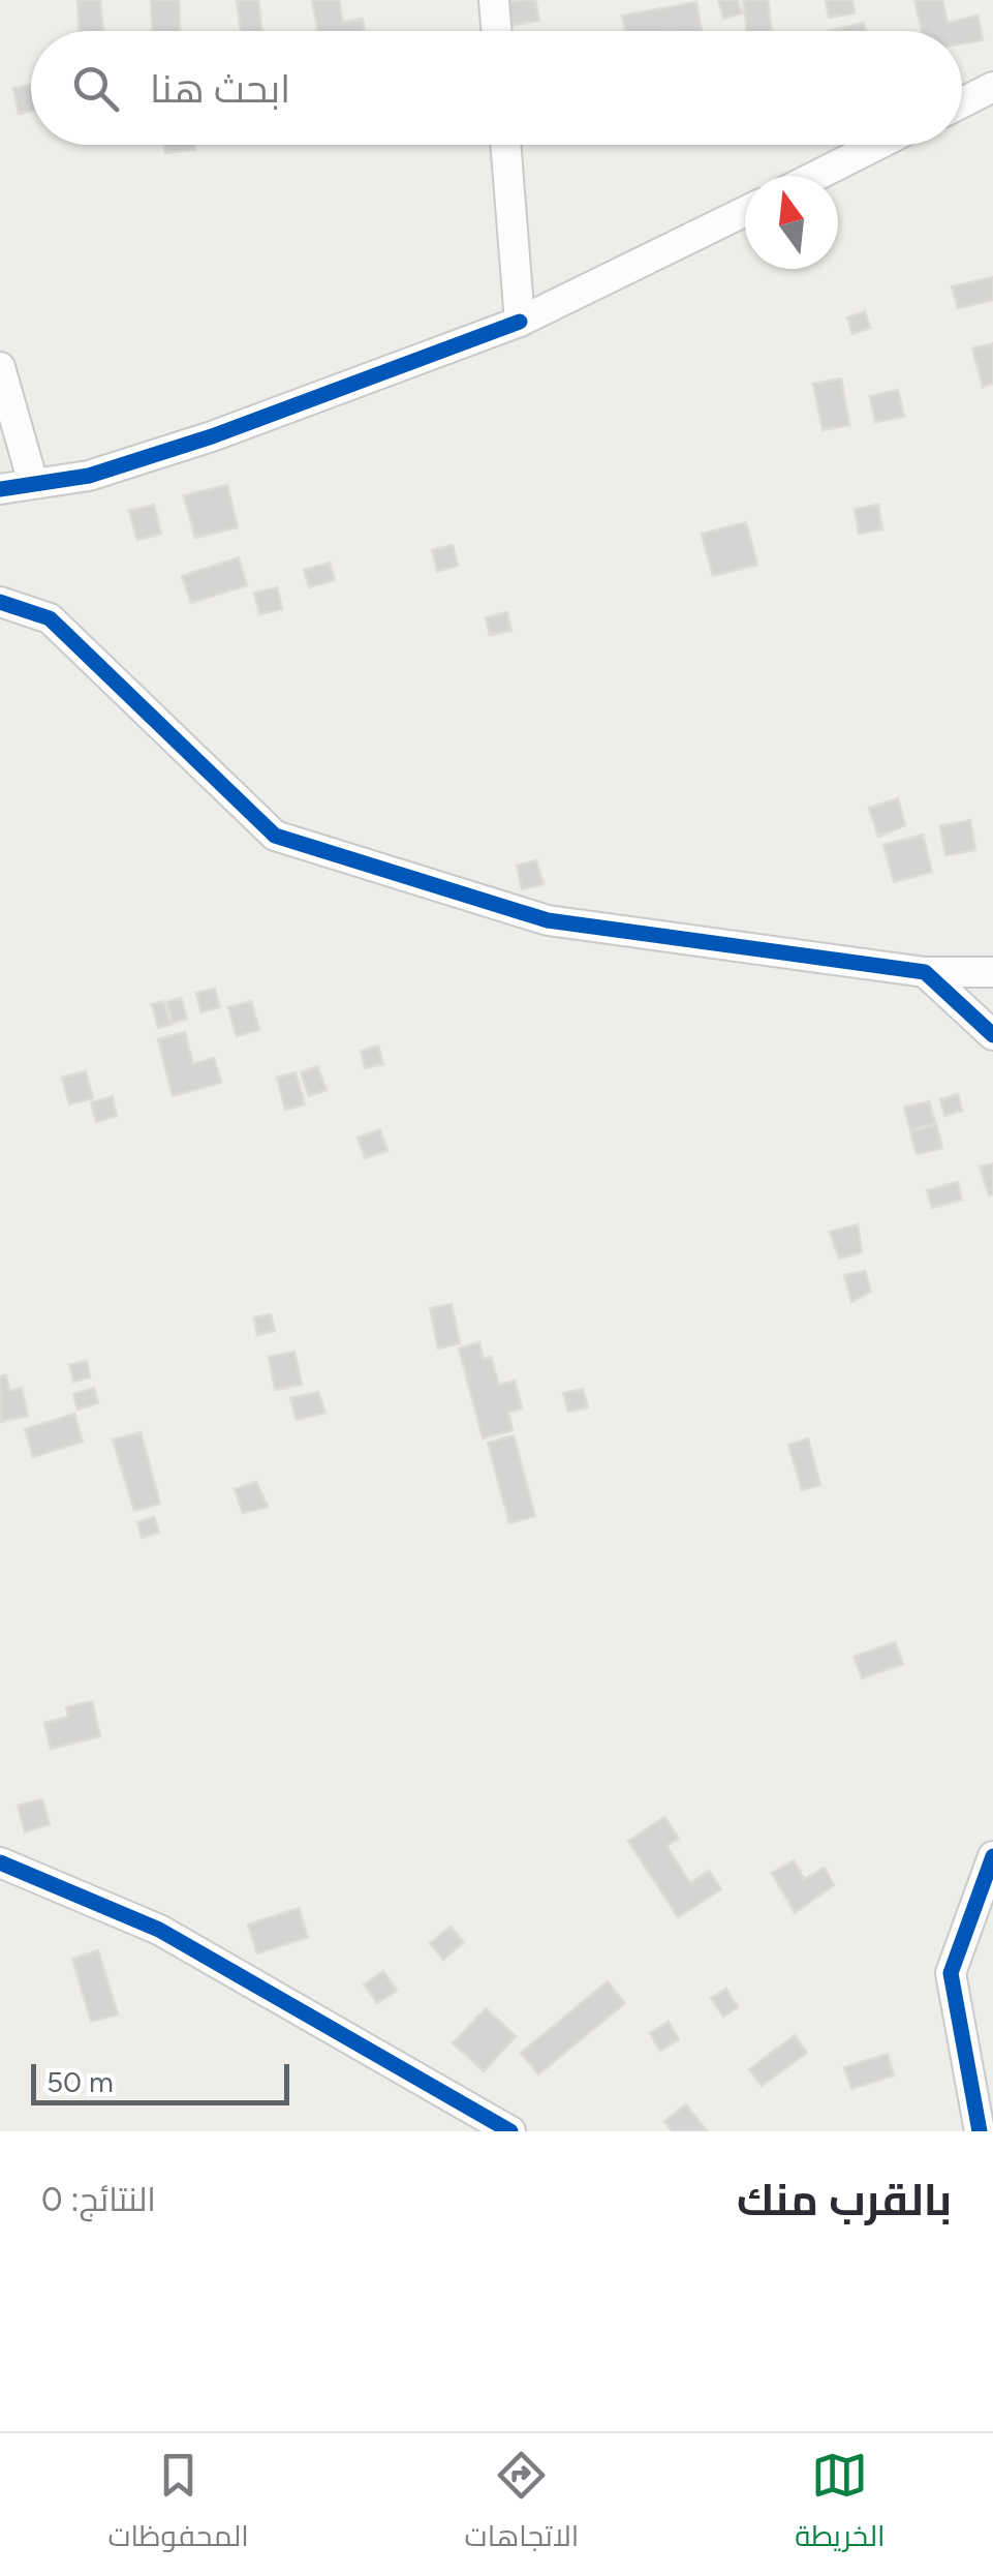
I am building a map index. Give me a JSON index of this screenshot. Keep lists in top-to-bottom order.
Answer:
{
  "scale_bar": "50 m",
  "north": "top",
  "page": {
    "search": "ابحث هنا",
    "scale": "50 m",
    "heading": ["بالقرب منك", "النتائج: 0"],
    "nav": ["الخريطة", "الاتجاهات", "المحفوظات"]
  }
}
